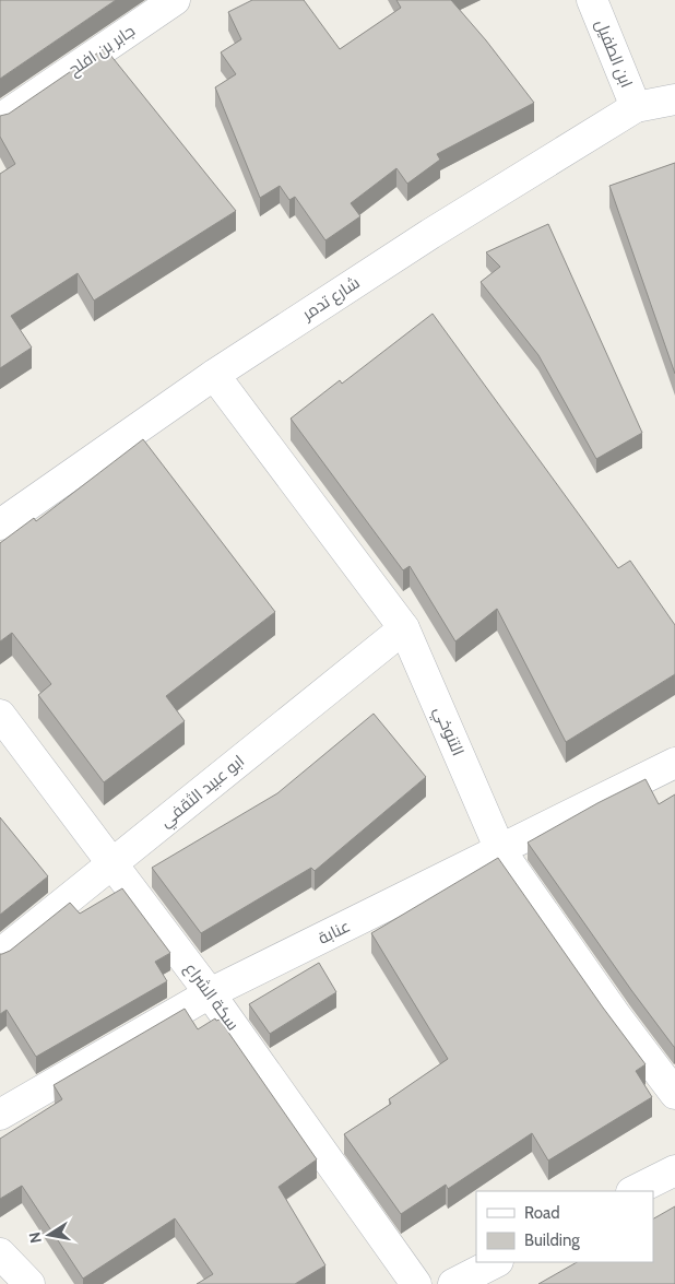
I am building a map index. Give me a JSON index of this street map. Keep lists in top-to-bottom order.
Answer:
{
  "streets": {
    "street": [
      "جابر بن افلح",
      "ابن الطفيل",
      "شارع تدمر",
      "التنوخي",
      "ابو عبيد الثقفي",
      "عنابة",
      "سكة الشراع"
    ]
  },
  "crossings": [
    ["ابن الطفيل", "شارع تدمر"],
    ["شارع تدمر", "التنوخي"],
    ["التنوخي", "ابو عبيد الثقفي"],
    ["التنوخي", "عنابة"],
    ["ابو عبيد الثقفي", "سكة الشراع"],
    ["عنابة", "سكة الشراع"]
  ],
  "legend": ["Road", "Building"],
  "north": "left"
}
